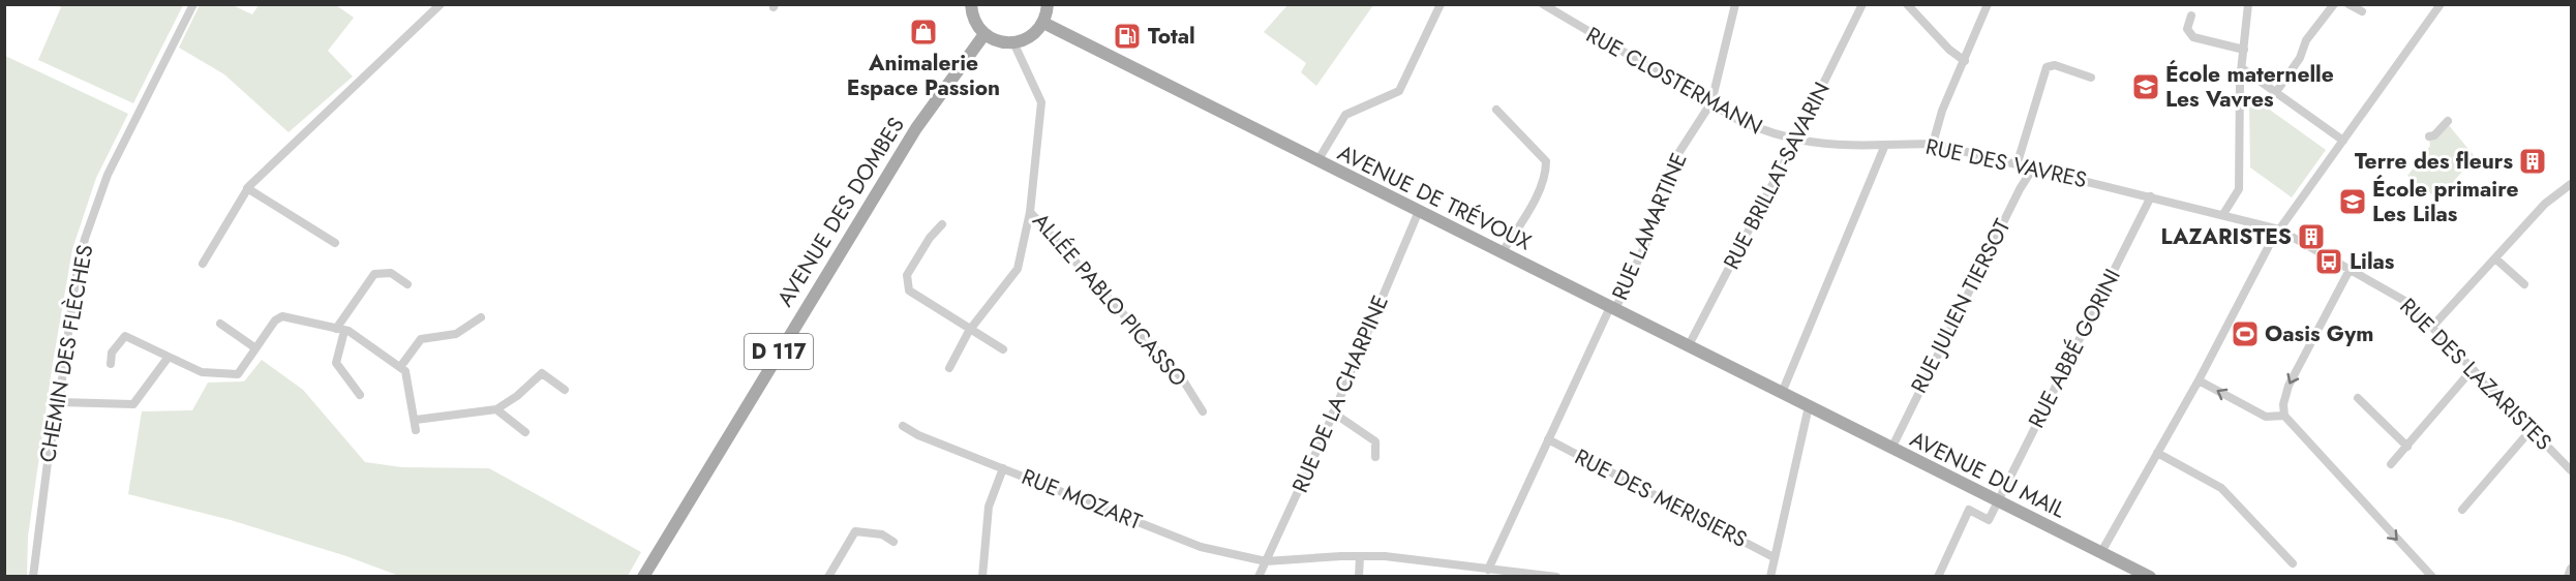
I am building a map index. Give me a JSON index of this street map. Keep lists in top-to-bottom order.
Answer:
{
  "streets": {
    "main road": [
      "AVENUE DE TRÉVOUX",
      "AVENUE DES DOMBES",
      "D 117",
      "AVENUE DU MAIL"
    ],
    "street": [
      "RUE CLOSTERMANN",
      "RUE DES VAVRES",
      "RUE BRILLAT-SAVARIN",
      "RUE LAMARTINE",
      "ALLÉE PABLO PICASSO",
      "RUE JULIEN TIERSOT",
      "RUE ABBÉ GORINI",
      "CHEMIN DES FLÈCHES",
      "RUE DES LAZARISTES",
      "RUE DE LA CHARPINE",
      "RUE DES MERISIERS",
      "RUE MOZART"
    ]
  },
  "crossings": [
    ["RUE CLOSTERMANN", "RUE DES VAVRES"],
    ["RUE CLOSTERMANN", "RUE BRILLAT-SAVARIN"],
    ["RUE CLOSTERMANN", "RUE LAMARTINE"],
    ["RUE DES VAVRES", "RUE JULIEN TIERSOT"],
    ["RUE DES VAVRES", "RUE ABBÉ GORINI"],
    ["RUE DES VAVRES", "RUE DES LAZARISTES"],
    ["RUE BRILLAT-SAVARIN", "AVENUE DE TRÉVOUX"],
    ["AVENUE DE TRÉVOUX", "RUE LAMARTINE"],
    ["AVENUE DE TRÉVOUX", "RUE DE LA CHARPINE"],
    ["AVENUE DE TRÉVOUX", "AVENUE DU MAIL"],
    ["RUE LAMARTINE", "RUE DES MERISIERS"],
    ["RUE LAMARTINE", "RUE MOZART"],
    ["RUE JULIEN TIERSOT", "AVENUE DU MAIL"],
    ["RUE ABBÉ GORINI", "AVENUE DU MAIL"],
    ["RUE DE LA CHARPINE", "RUE MOZART"]
  ],
  "places": {
    "shop": ["Animalerie Espace Passion"],
    "fuel station": ["Total"],
    "school or university": ["École maternelle Les Vavres", "École primaire Les Lilas"],
    "building": ["Terre des fleurs", "LAZARISTES"],
    "bus stop": ["Lilas"],
    "sports": ["Oasis Gym"]
  }
}
